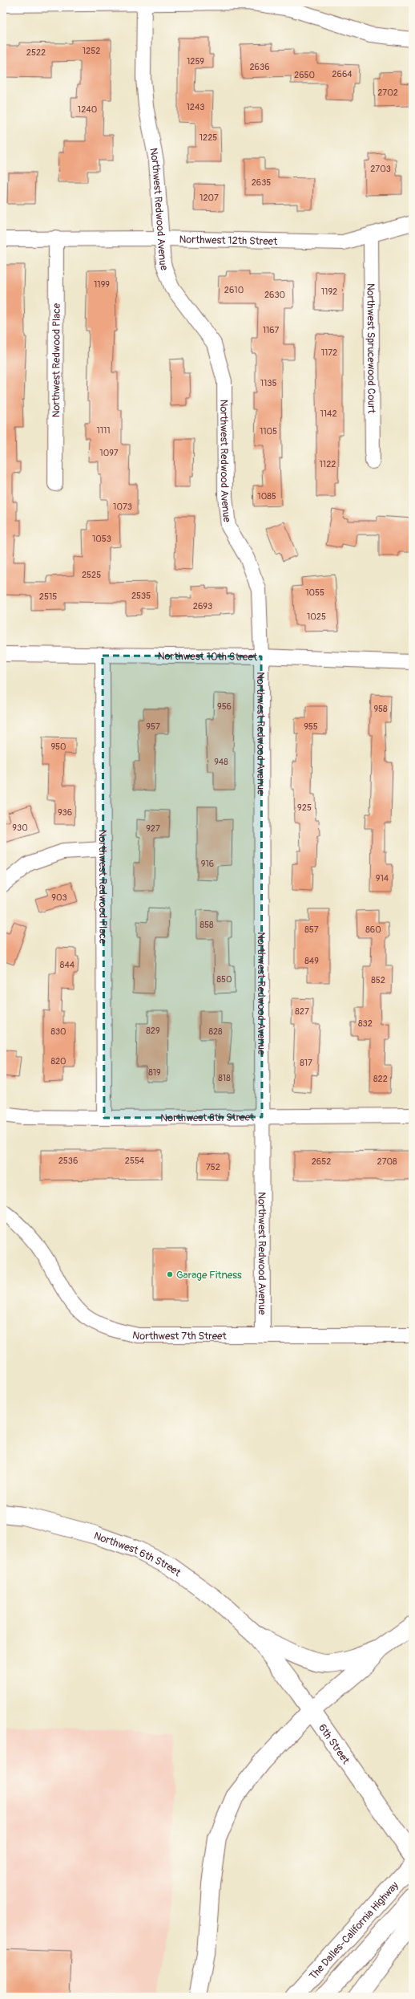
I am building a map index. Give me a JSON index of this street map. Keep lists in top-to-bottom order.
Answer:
{
  "streets": {
    "main road": ["Northwest 6th Street", "6th Street", "The Dalles-California Highway"],
    "street": [
      "Northwest Redwood Avenue",
      "Northwest 12th Street",
      "Northwest Sprucewood Court",
      "Northwest Redwood Place",
      "Northwest 10th Street",
      "Northwest 8th Street",
      "Northwest 7th Street"
    ]
  },
  "crossings": [
    ["Northwest Redwood Avenue", "Northwest 12th Street"],
    ["Northwest Redwood Avenue", "Northwest 10th Street"],
    ["Northwest Redwood Avenue", "Northwest 8th Street"],
    ["Northwest Redwood Avenue", "Northwest 7th Street"],
    ["Northwest 12th Street", "Northwest Sprucewood Court"],
    ["Northwest 12th Street", "Northwest Redwood Place"],
    ["Northwest Redwood Place", "Northwest 10th Street"],
    ["Northwest Redwood Place", "Northwest 8th Street"],
    ["Northwest 6th Street", "6th Street"]
  ],
  "places": ["Garage Fitness"],
  "house_numbers": [
    "1252",
    "2522",
    "1259",
    "2636",
    "2664",
    "2650",
    "2702",
    "1243",
    "1240",
    "1225",
    "2703",
    "2635",
    "1207",
    "1199",
    "2610",
    "1192",
    "2630",
    "1167",
    "1172",
    "1135",
    "1142",
    "1111",
    "1105",
    "1097",
    "1122",
    "1085",
    "1073",
    "1053",
    "2525",
    "1055",
    "2535",
    "2515",
    "2693",
    "1025",
    "956",
    "958",
    "957",
    "955",
    "950",
    "948",
    "925",
    "936",
    "930",
    "927",
    "916",
    "914",
    "903",
    "858",
    "857",
    "860",
    "849",
    "844",
    "850",
    "852",
    "827",
    "832",
    "829",
    "830",
    "828",
    "820",
    "817",
    "819",
    "818",
    "822",
    "2536",
    "2554",
    "2652",
    "2708",
    "752"
  ]
}
